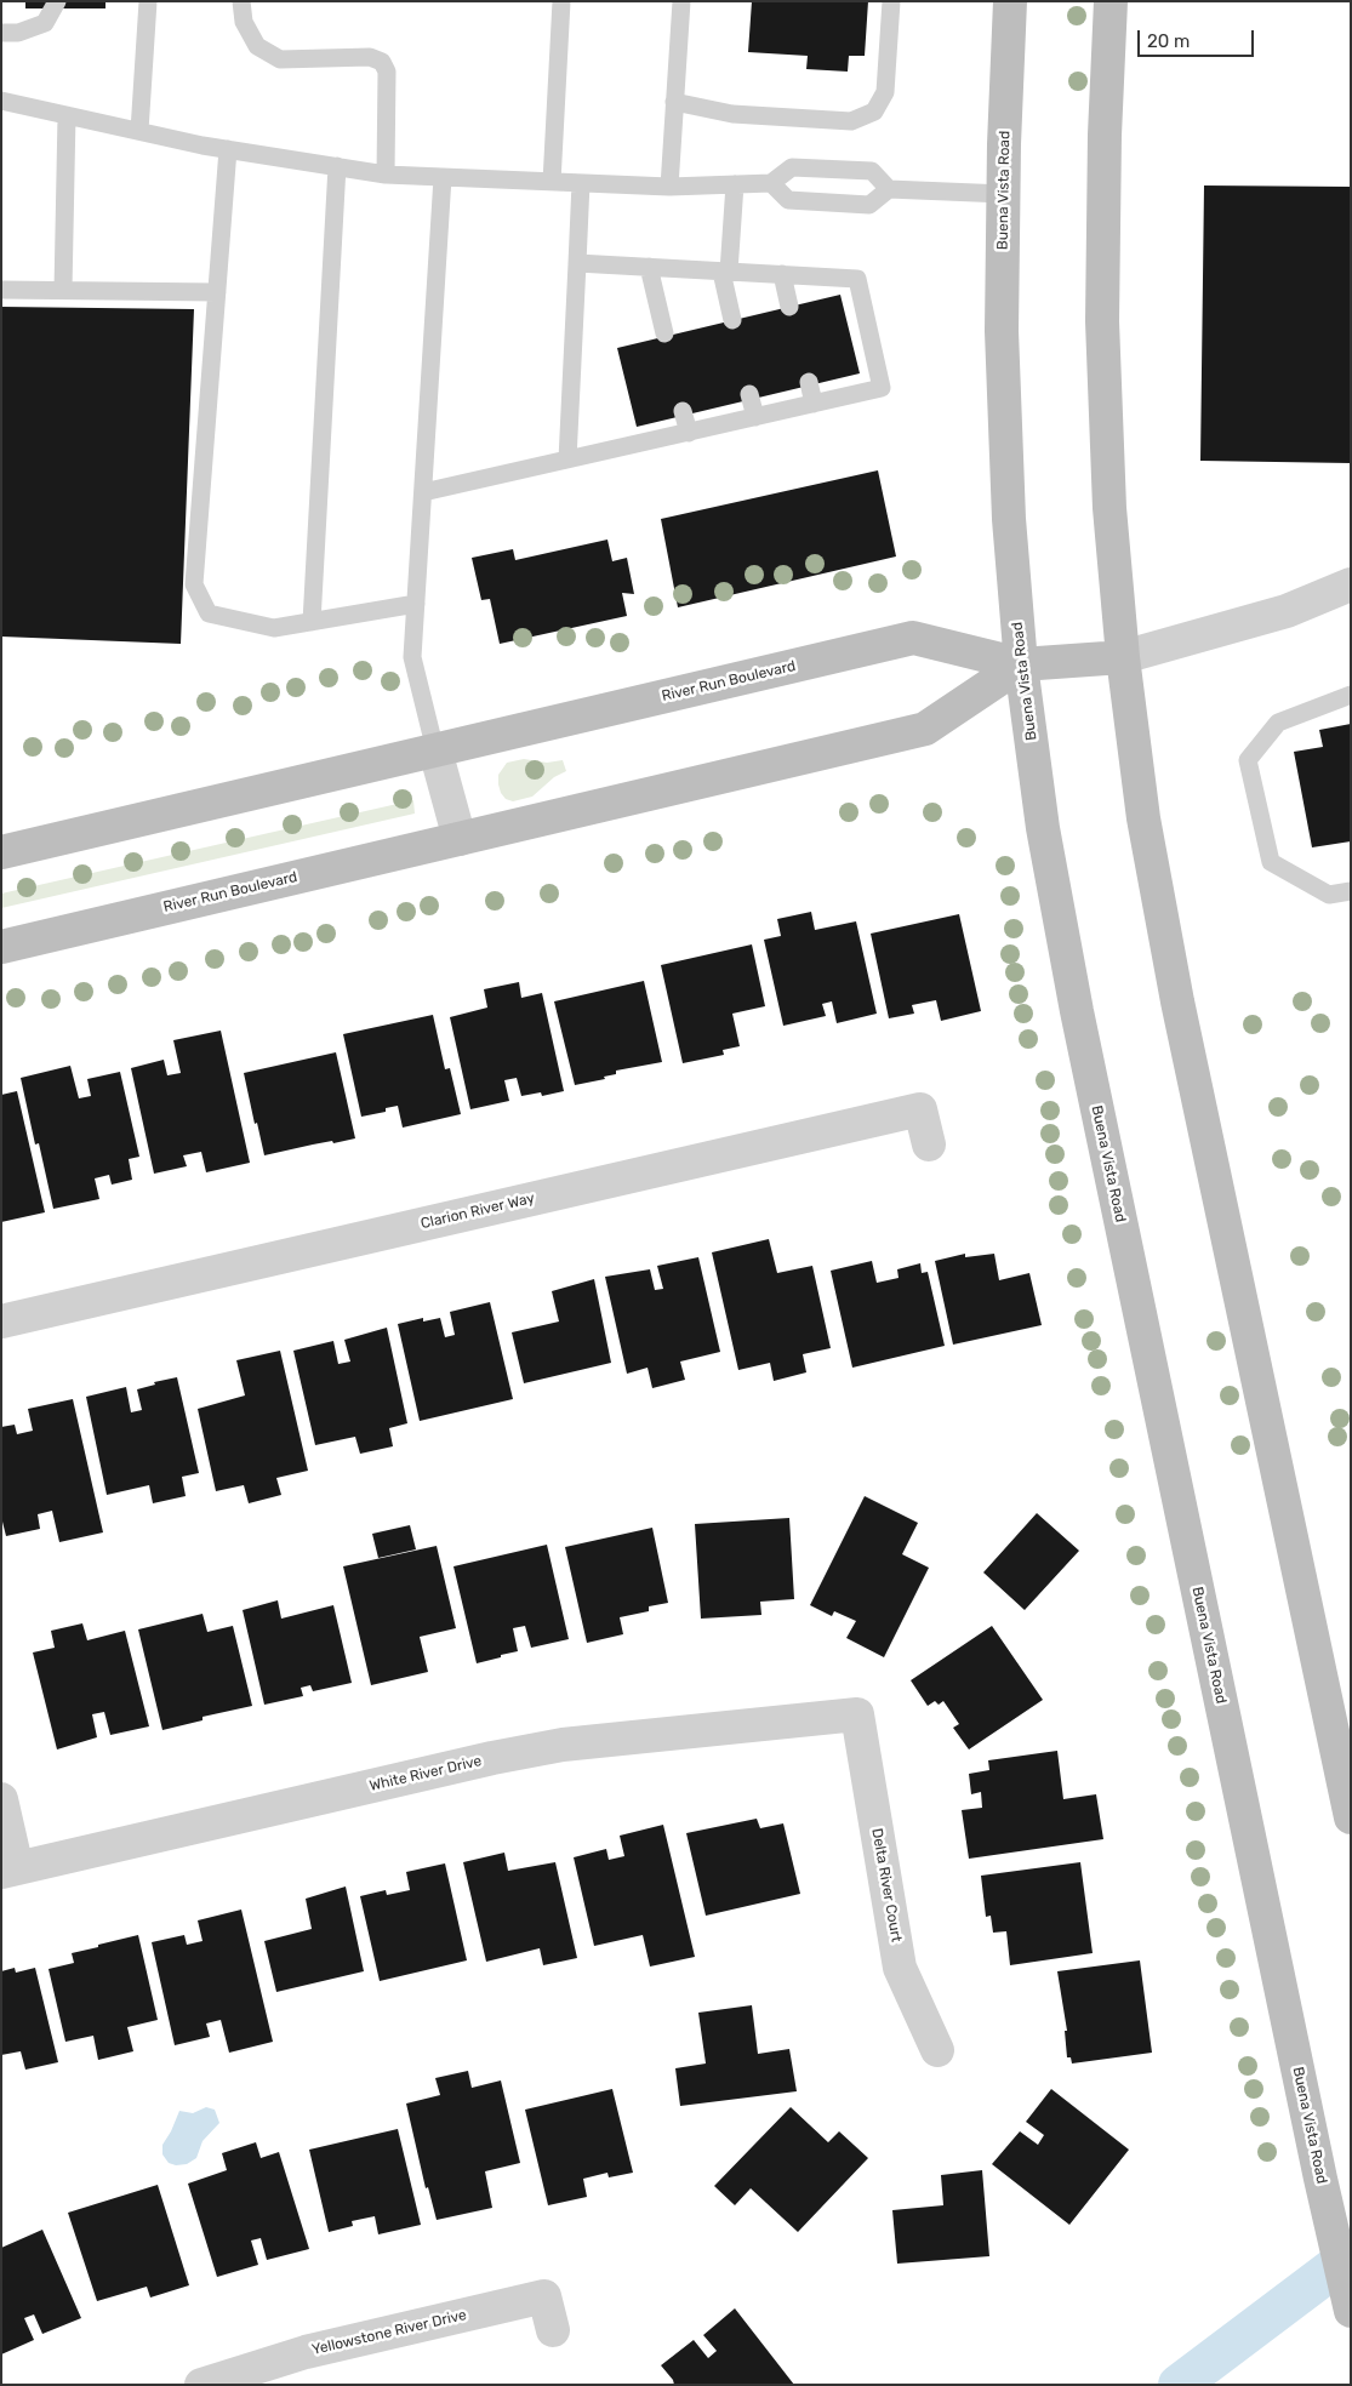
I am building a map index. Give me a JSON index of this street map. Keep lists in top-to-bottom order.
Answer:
{
  "streets": {
    "main road": ["Buena Vista Road", "River Run Boulevard"],
    "street": [
      "Clarion River Way",
      "White River Drive",
      "Delta River Court",
      "Yellowstone River Drive"
    ]
  },
  "crossings": [
    ["Buena Vista Road", "River Run Boulevard"],
    ["White River Drive", "Delta River Court"]
  ],
  "scale_bar": "20 m"
}
